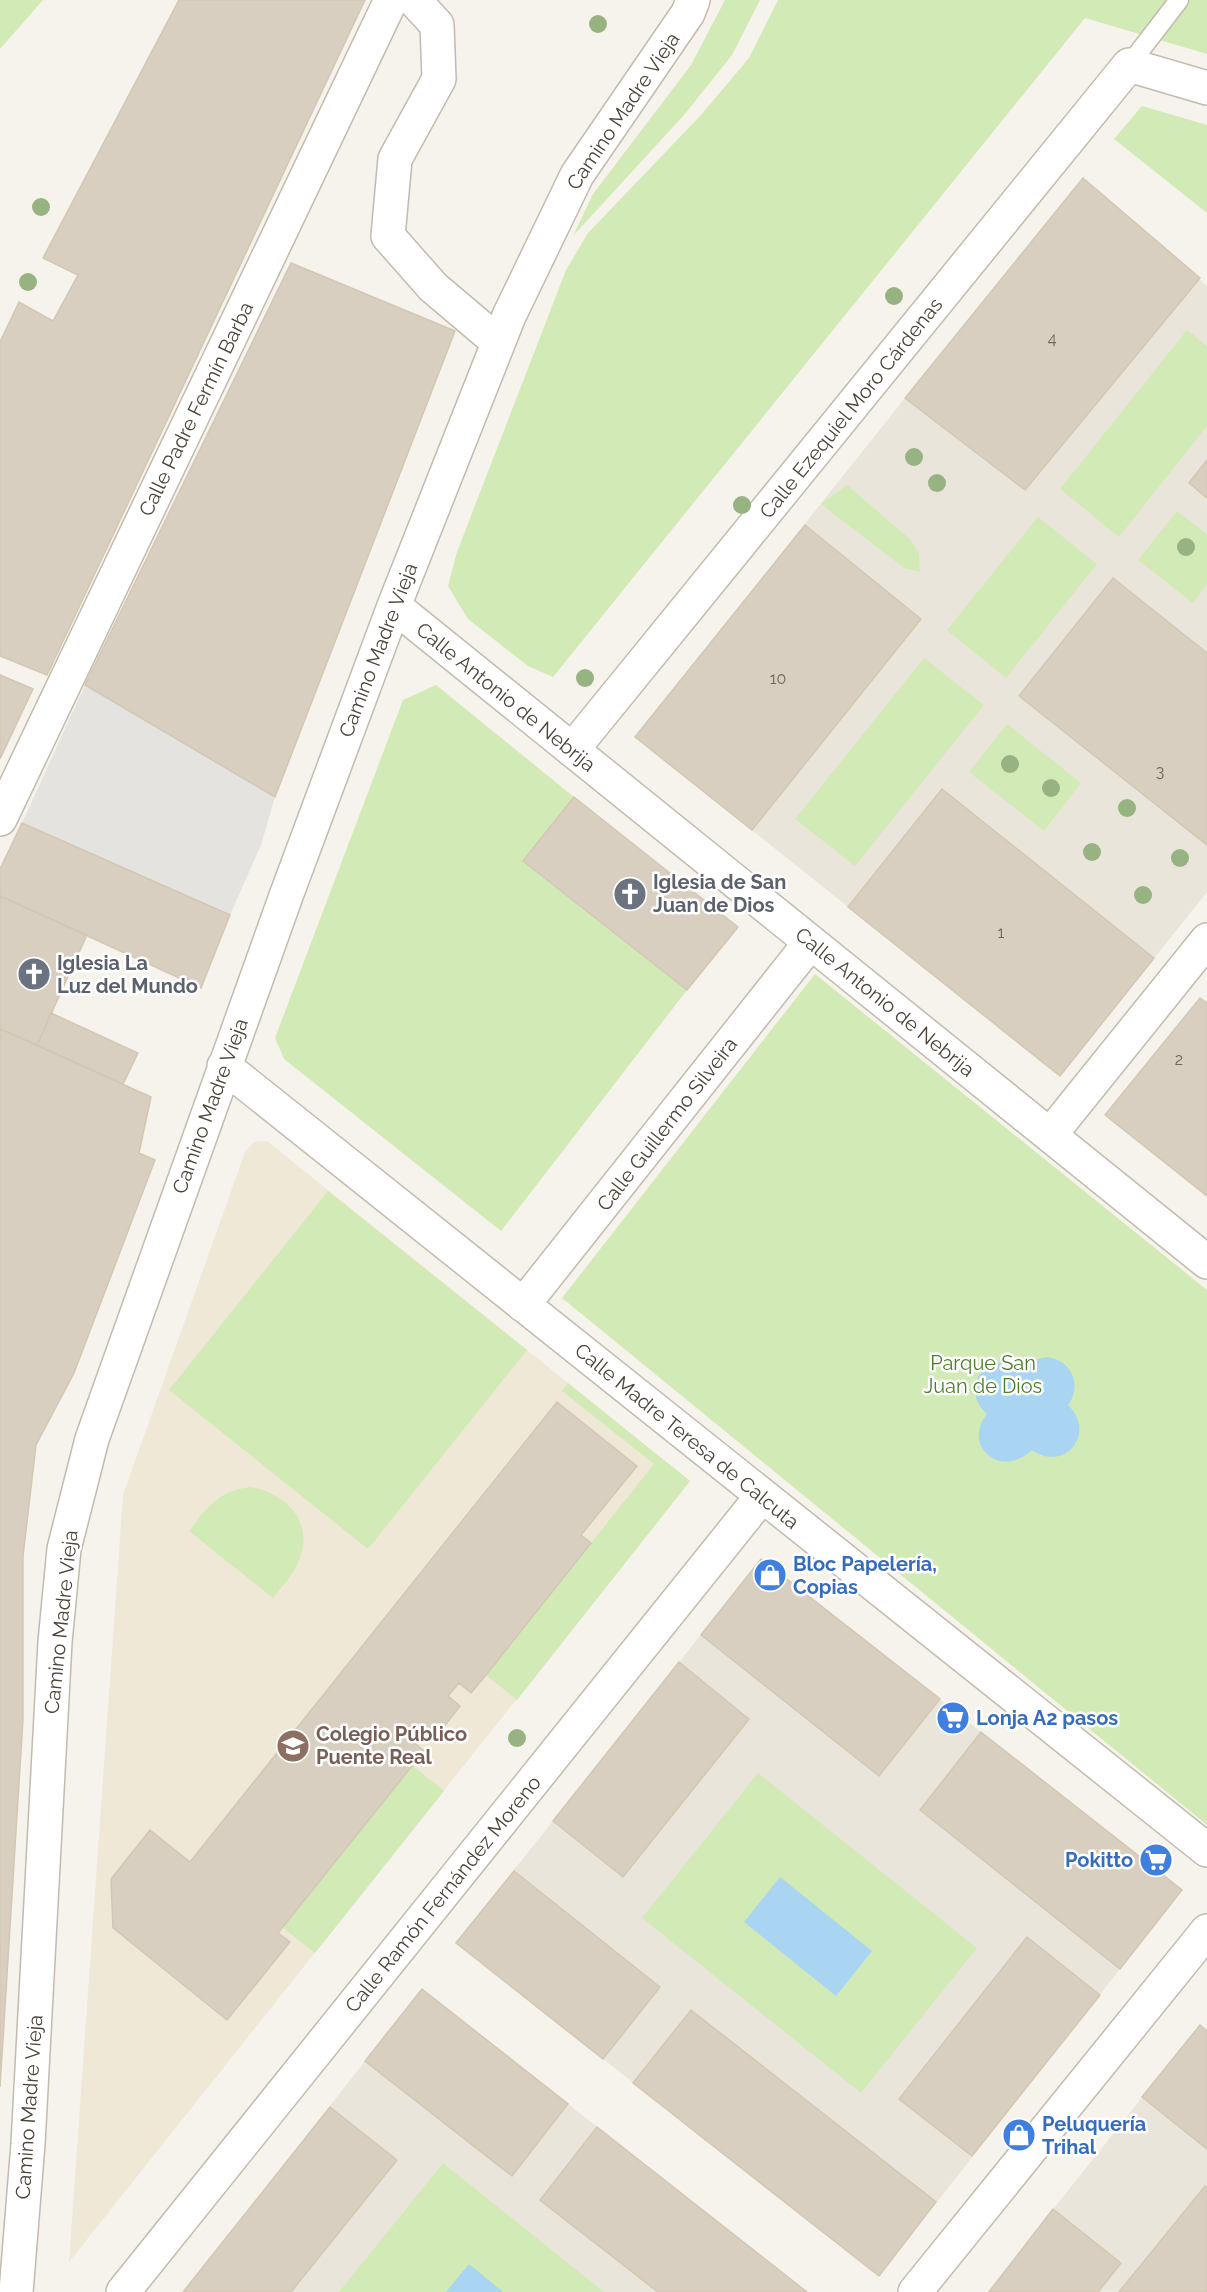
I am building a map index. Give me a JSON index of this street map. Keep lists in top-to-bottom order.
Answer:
{
  "streets": {
    "street": [
      "Camino Madre Vieja",
      "Calle Ezequiel Moro Cárdenas",
      "Calle Padre Fermín Barba",
      "Calle Antonio de Nebrija",
      "Calle Guillermo Silveira",
      "Calle Madre Teresa de Calcuta",
      "Calle Ramón Fernández Moreno"
    ]
  },
  "crossings": [
    ["Camino Madre Vieja", "Calle Antonio de Nebrija"],
    ["Camino Madre Vieja", "Calle Madre Teresa de Calcuta"],
    ["Calle Ezequiel Moro Cárdenas", "Calle Antonio de Nebrija"],
    ["Calle Antonio de Nebrija", "Calle Guillermo Silveira"],
    ["Calle Guillermo Silveira", "Calle Madre Teresa de Calcuta"],
    ["Calle Madre Teresa de Calcuta", "Calle Ramón Fernández Moreno"]
  ],
  "parks": ["Parque San Juan de Dios"],
  "places": {
    "church": ["Iglesia de San Juan de Dios", "Iglesia La Luz del Mundo"],
    "shop": ["Bloc Papelería, Copias", "Peluquería Trihal"],
    "supermarket": ["Lonja A2 pasos", "Pokitto"],
    "school or university": ["Colegio Público Puente Real"]
  },
  "house_numbers": [
    "4",
    "10",
    "3",
    "1",
    "2"
  ]
}
